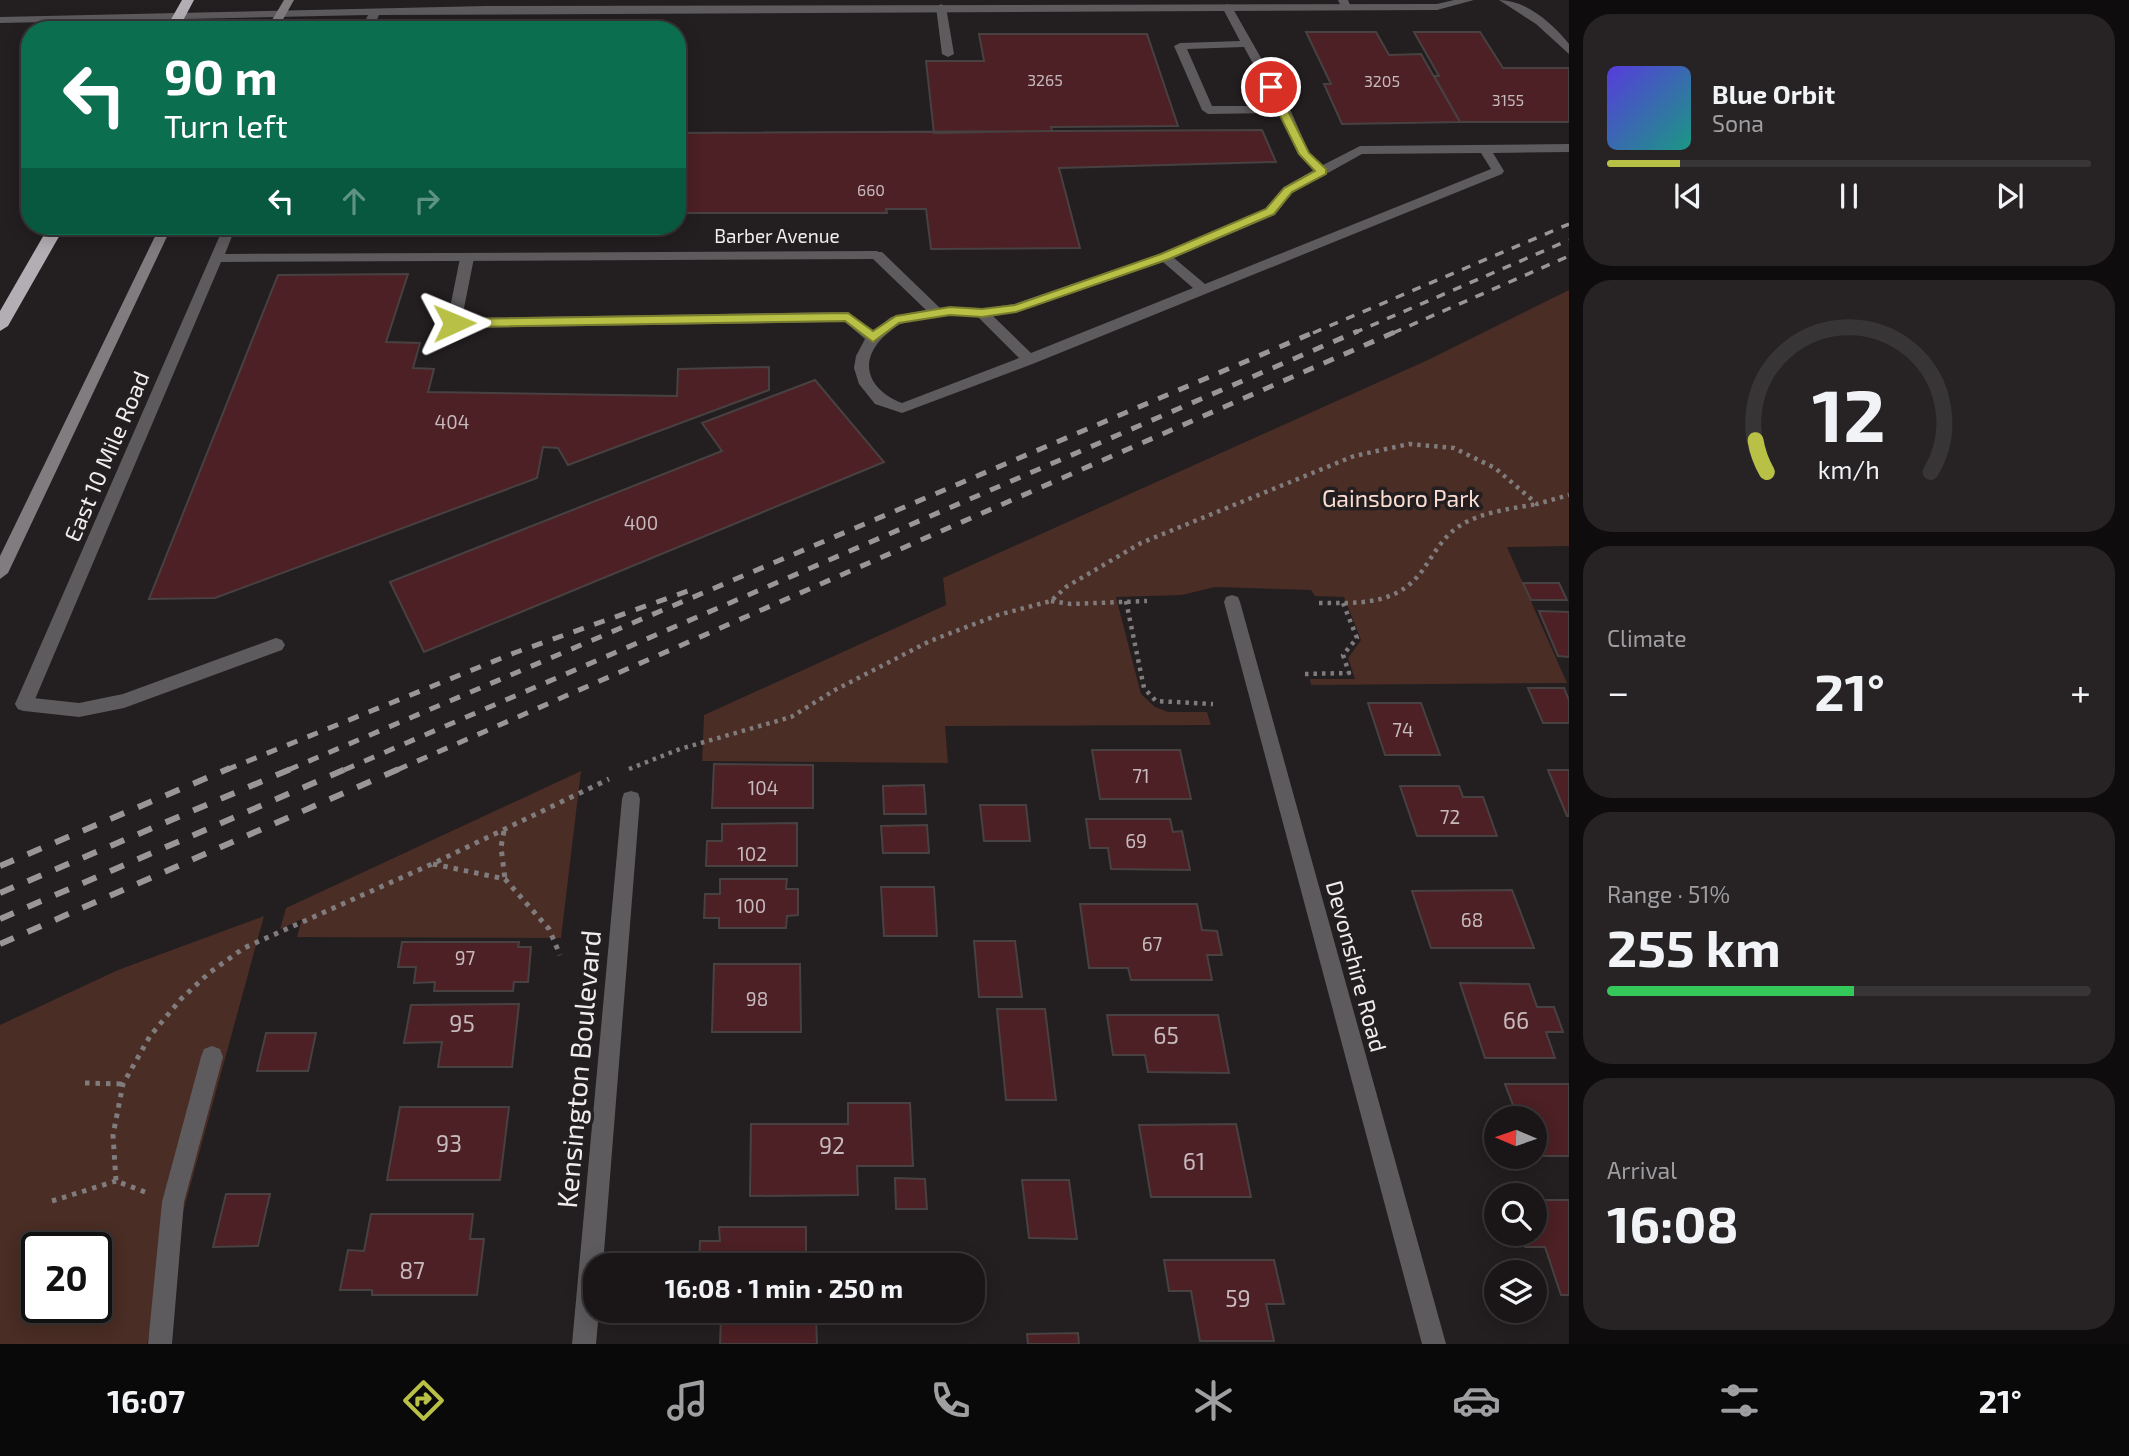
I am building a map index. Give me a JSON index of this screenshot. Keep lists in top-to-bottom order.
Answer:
{
  "streets": {
    "main road": ["East 10 Mile Road"],
    "street": ["Barber Avenue", "Devonshire Road", "Kensington Boulevard"]
  },
  "crossings": [
    ["Barber Avenue", "East 10 Mile Road"]
  ],
  "parks": ["Gainsboro Park"],
  "house_numbers": [
    "3265",
    "3205",
    "3155",
    "660",
    "404",
    "400",
    "74",
    "71",
    "104",
    "72",
    "69",
    "102",
    "100",
    "68",
    "67",
    "97",
    "98",
    "66",
    "95",
    "65",
    "93",
    "92",
    "61",
    "87",
    "59"
  ],
  "north": "left",
  "page": {
    "turn": ["90 m", "Turn left"],
    "song": ["Blue Orbit", "Sona"],
    "tile": [
      "Climate",
      ["Range · 51%", "255 km"],
      ["Arrival", "16:08"]
    ],
    "heat": ["−", "21°", "+"],
    "limit": "20",
    "trip": "16:08 · 1 min · 250 m",
    "tabs": ["16:07", "21°"],
    "gauge": ["12", "km/h"]
  }
}
